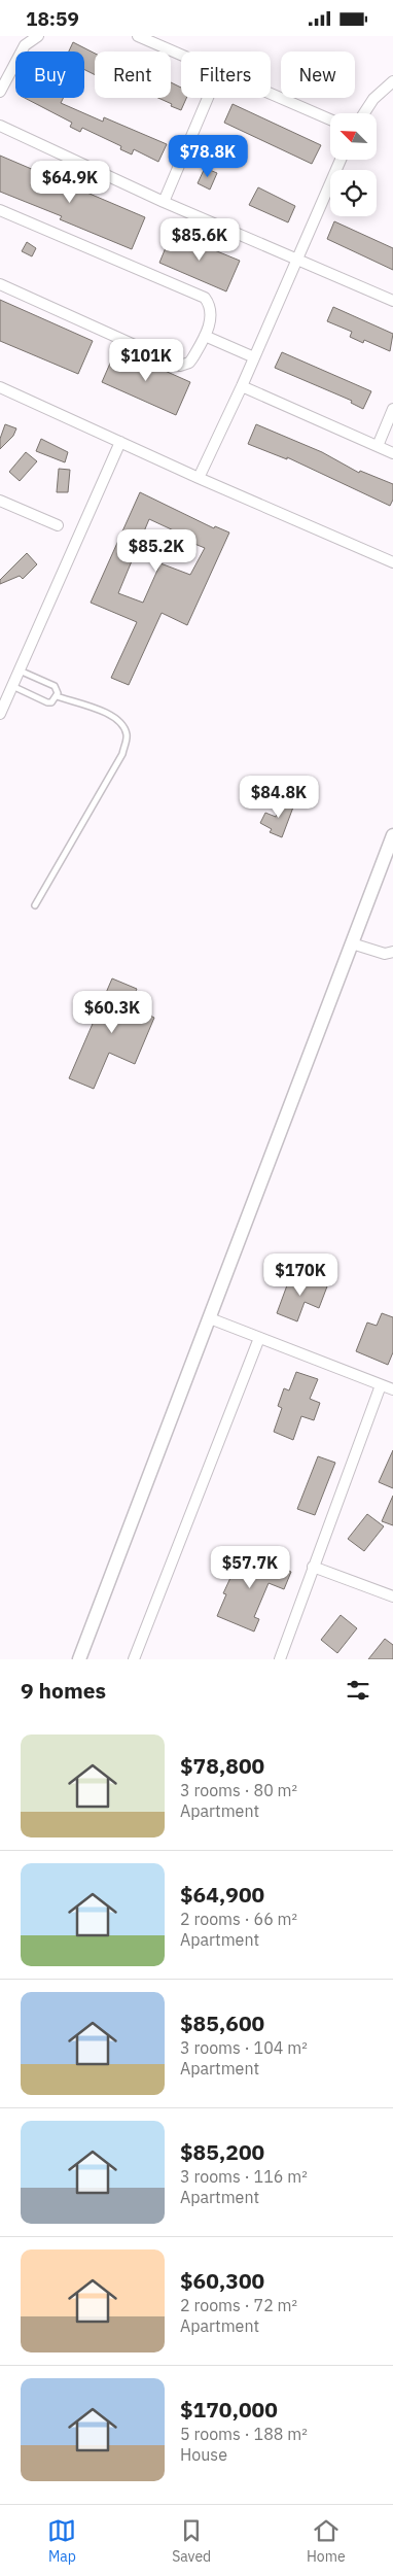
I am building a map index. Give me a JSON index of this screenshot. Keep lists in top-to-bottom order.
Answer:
{
  "north": "top left",
  "page": {
    "status": "18:59",
    "chip": [
      "Buy",
      "Rent",
      "Filters",
      "New"
    ],
    "price": [
      "$78.8K",
      "$64.9K",
      "$85.6K",
      "$101K",
      "$85.2K",
      "$84.8K",
      "$60.3K",
      "$170K",
      "$57.7K"
    ],
    "heading": "9 homes",
    "list": [
      {
        "name": "$78,800",
        "note": "3 rooms · 80 m² · Apartment"
      },
      {
        "name": "$64,900",
        "note": "2 rooms · 66 m² · Apartment"
      },
      {
        "name": "$85,600",
        "note": "3 rooms · 104 m² · Apartment"
      },
      {
        "name": "$85,200",
        "note": "3 rooms · 116 m² · Apartment"
      },
      {
        "name": "$60,300",
        "note": "2 rooms · 72 m² · Apartment"
      },
      {
        "name": "$170,000",
        "note": "5 rooms · 188 m² · House"
      }
    ],
    "tabs": ["Map", "Saved", "Home"]
  }
}
